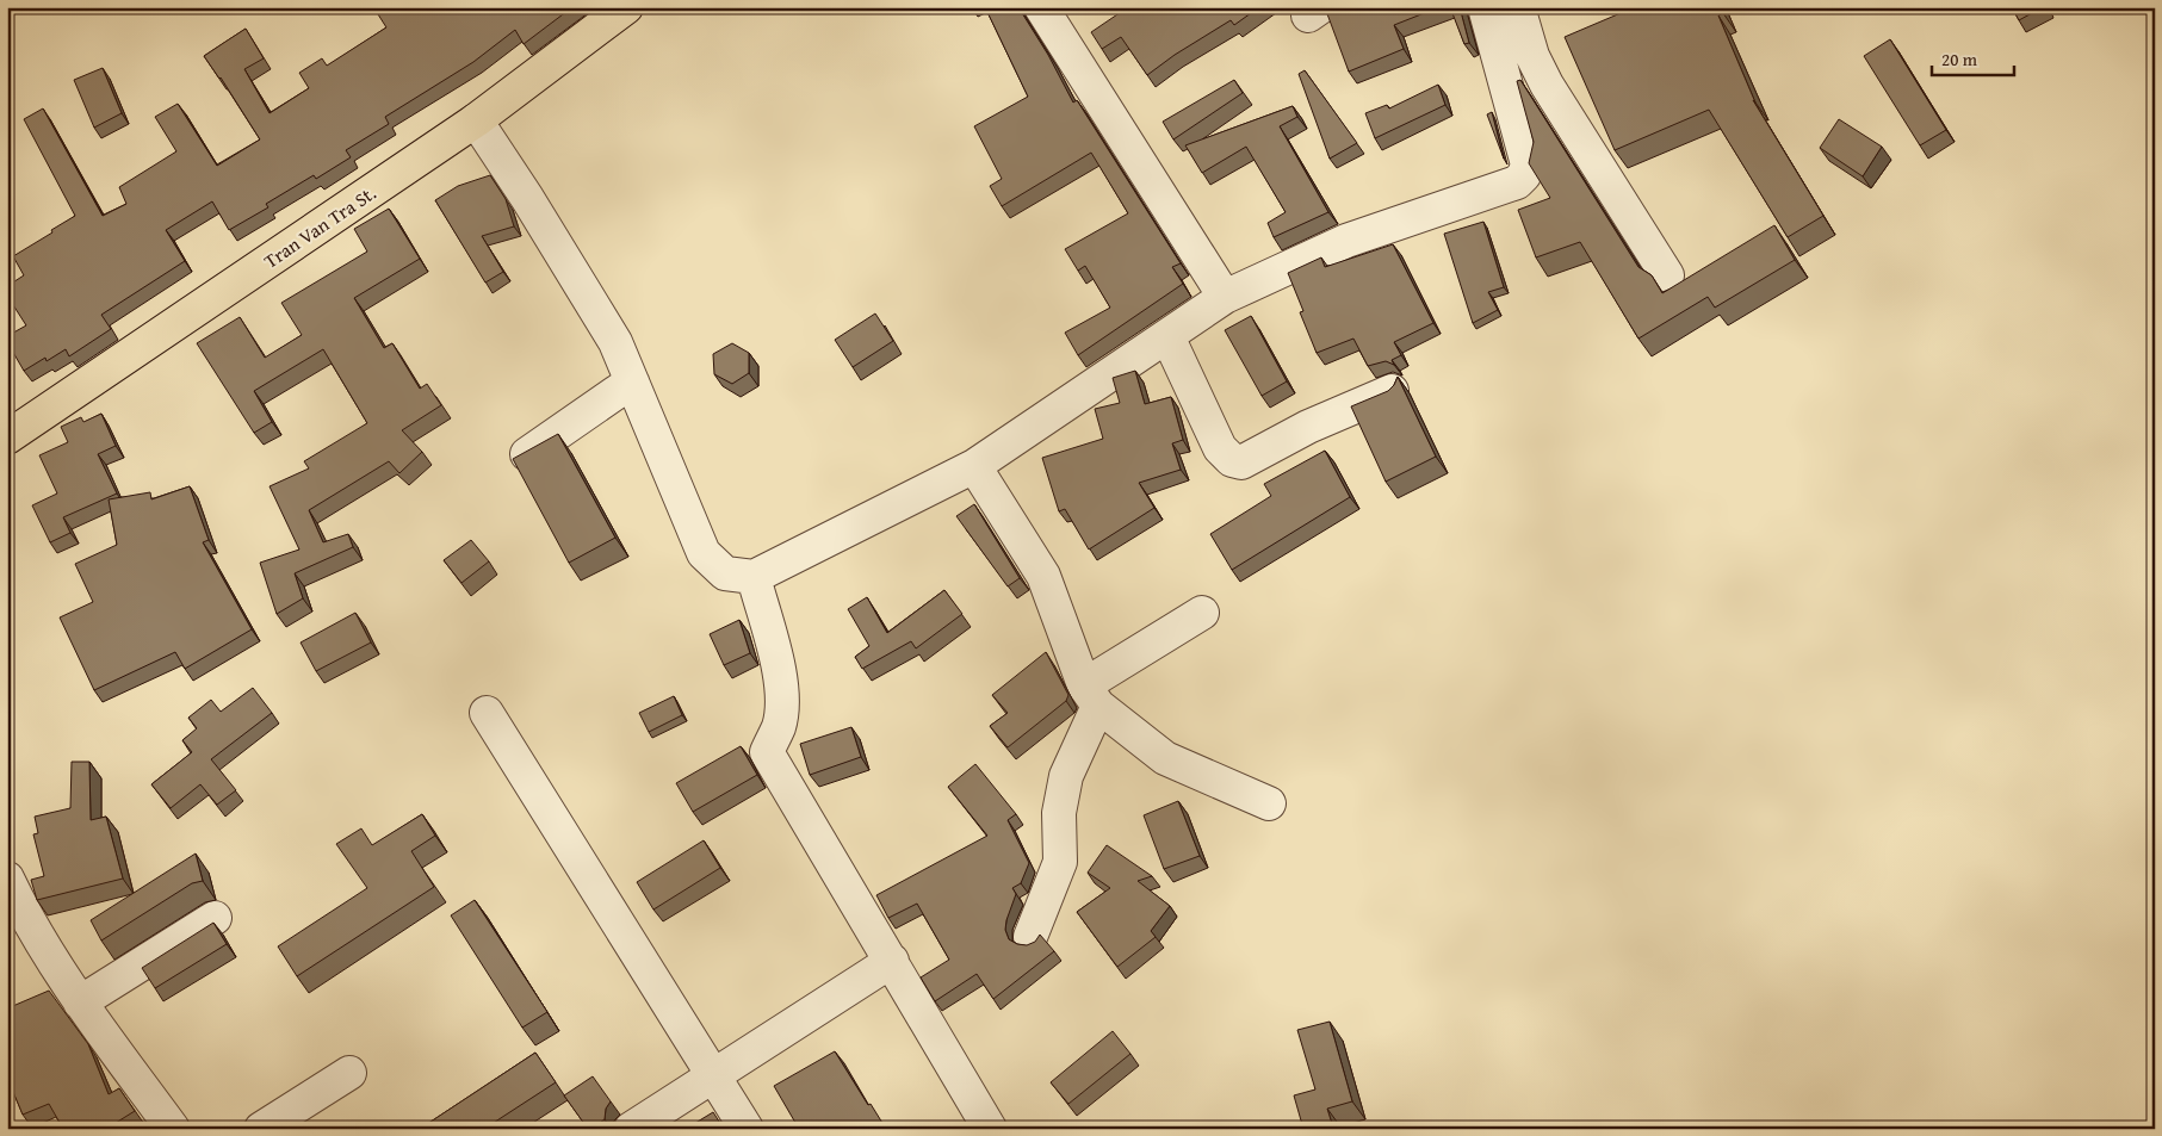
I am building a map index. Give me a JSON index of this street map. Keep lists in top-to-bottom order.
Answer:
{
  "streets": {
    "main road": ["Tran Van Tra St."]
  },
  "scale_bar": "20 m"
}
